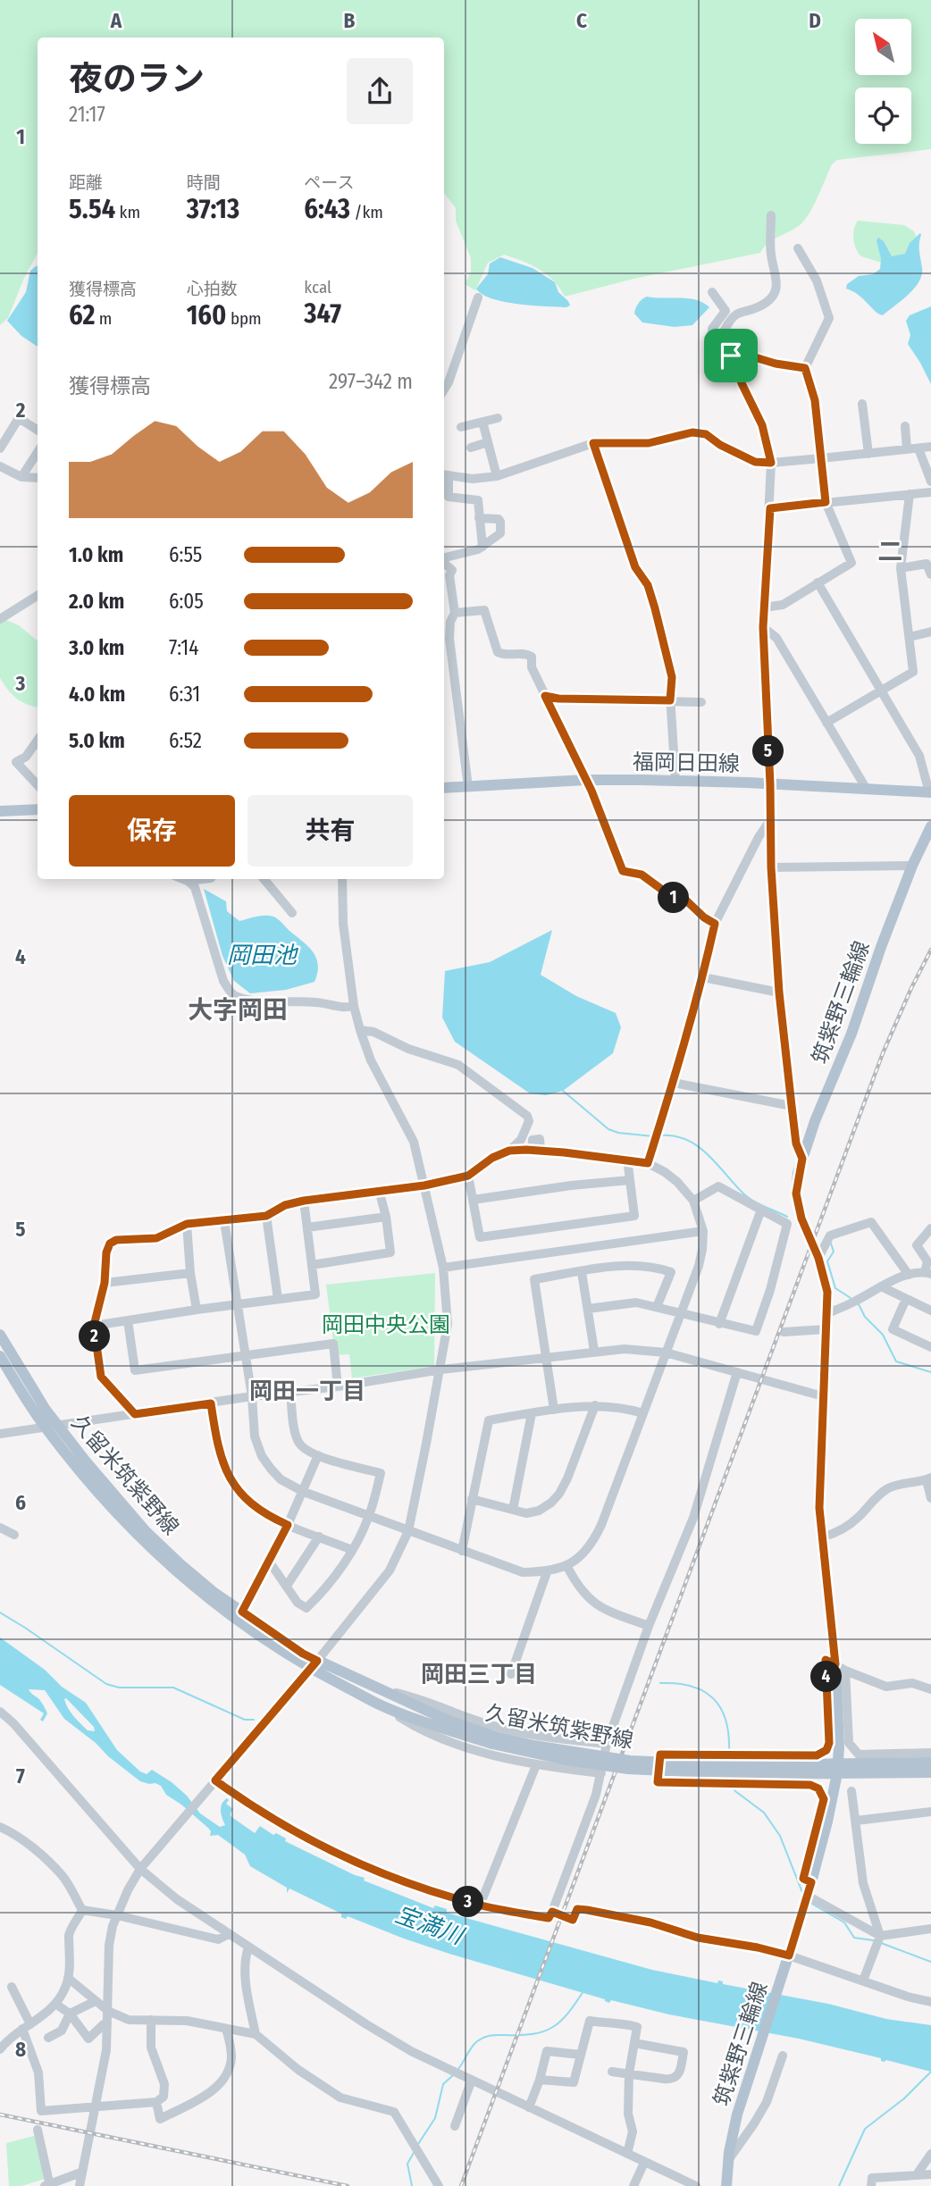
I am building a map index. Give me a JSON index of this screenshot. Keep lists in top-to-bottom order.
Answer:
{
  "streets": {
    "main road": ["福岡日田線", "筑紫野三輪線", "久留米筑紫野線"]
  },
  "crossings": [
    ["筑紫野三輪線", "久留米筑紫野線"]
  ],
  "districts": [
    "二",
    "大字岡田",
    "岡田一丁目",
    "岡田三丁目"
  ],
  "water": ["岡田池", "宝満川"],
  "parks": ["岡田中央公園"],
  "north": "top left",
  "page": {
    "heading": ["夜のラン", "21:17"],
    "stats": [
      ["距離", "5.54 km"],
      ["時間", "37:13"],
      ["ペース", "6:43 /km"],
      ["獲得標高", "62 m"],
      ["心拍数", "160 bpm"],
      ["kcal", "347"]
    ],
    "chart": ["獲得標高", "297–342 m"],
    "list": [
      {
        "name": "1.0 km",
        "note": "6:55"
      },
      {
        "name": "2.0 km",
        "note": "6:05"
      },
      {
        "name": "3.0 km",
        "note": "7:14"
      },
      {
        "name": "4.0 km",
        "note": "6:31"
      },
      {
        "name": "5.0 km",
        "note": "6:52"
      }
    ],
    "pins": [
      "5",
      "1",
      "2",
      "4",
      "3"
    ],
    "buttons": ["保存", "共有"]
  },
  "grid": {
    "columns": [
      "A",
      "B",
      "C",
      "D"
    ],
    "rows": [
      "1",
      "2",
      "3",
      "4",
      "5",
      "6",
      "7",
      "8"
    ]
  }
}
